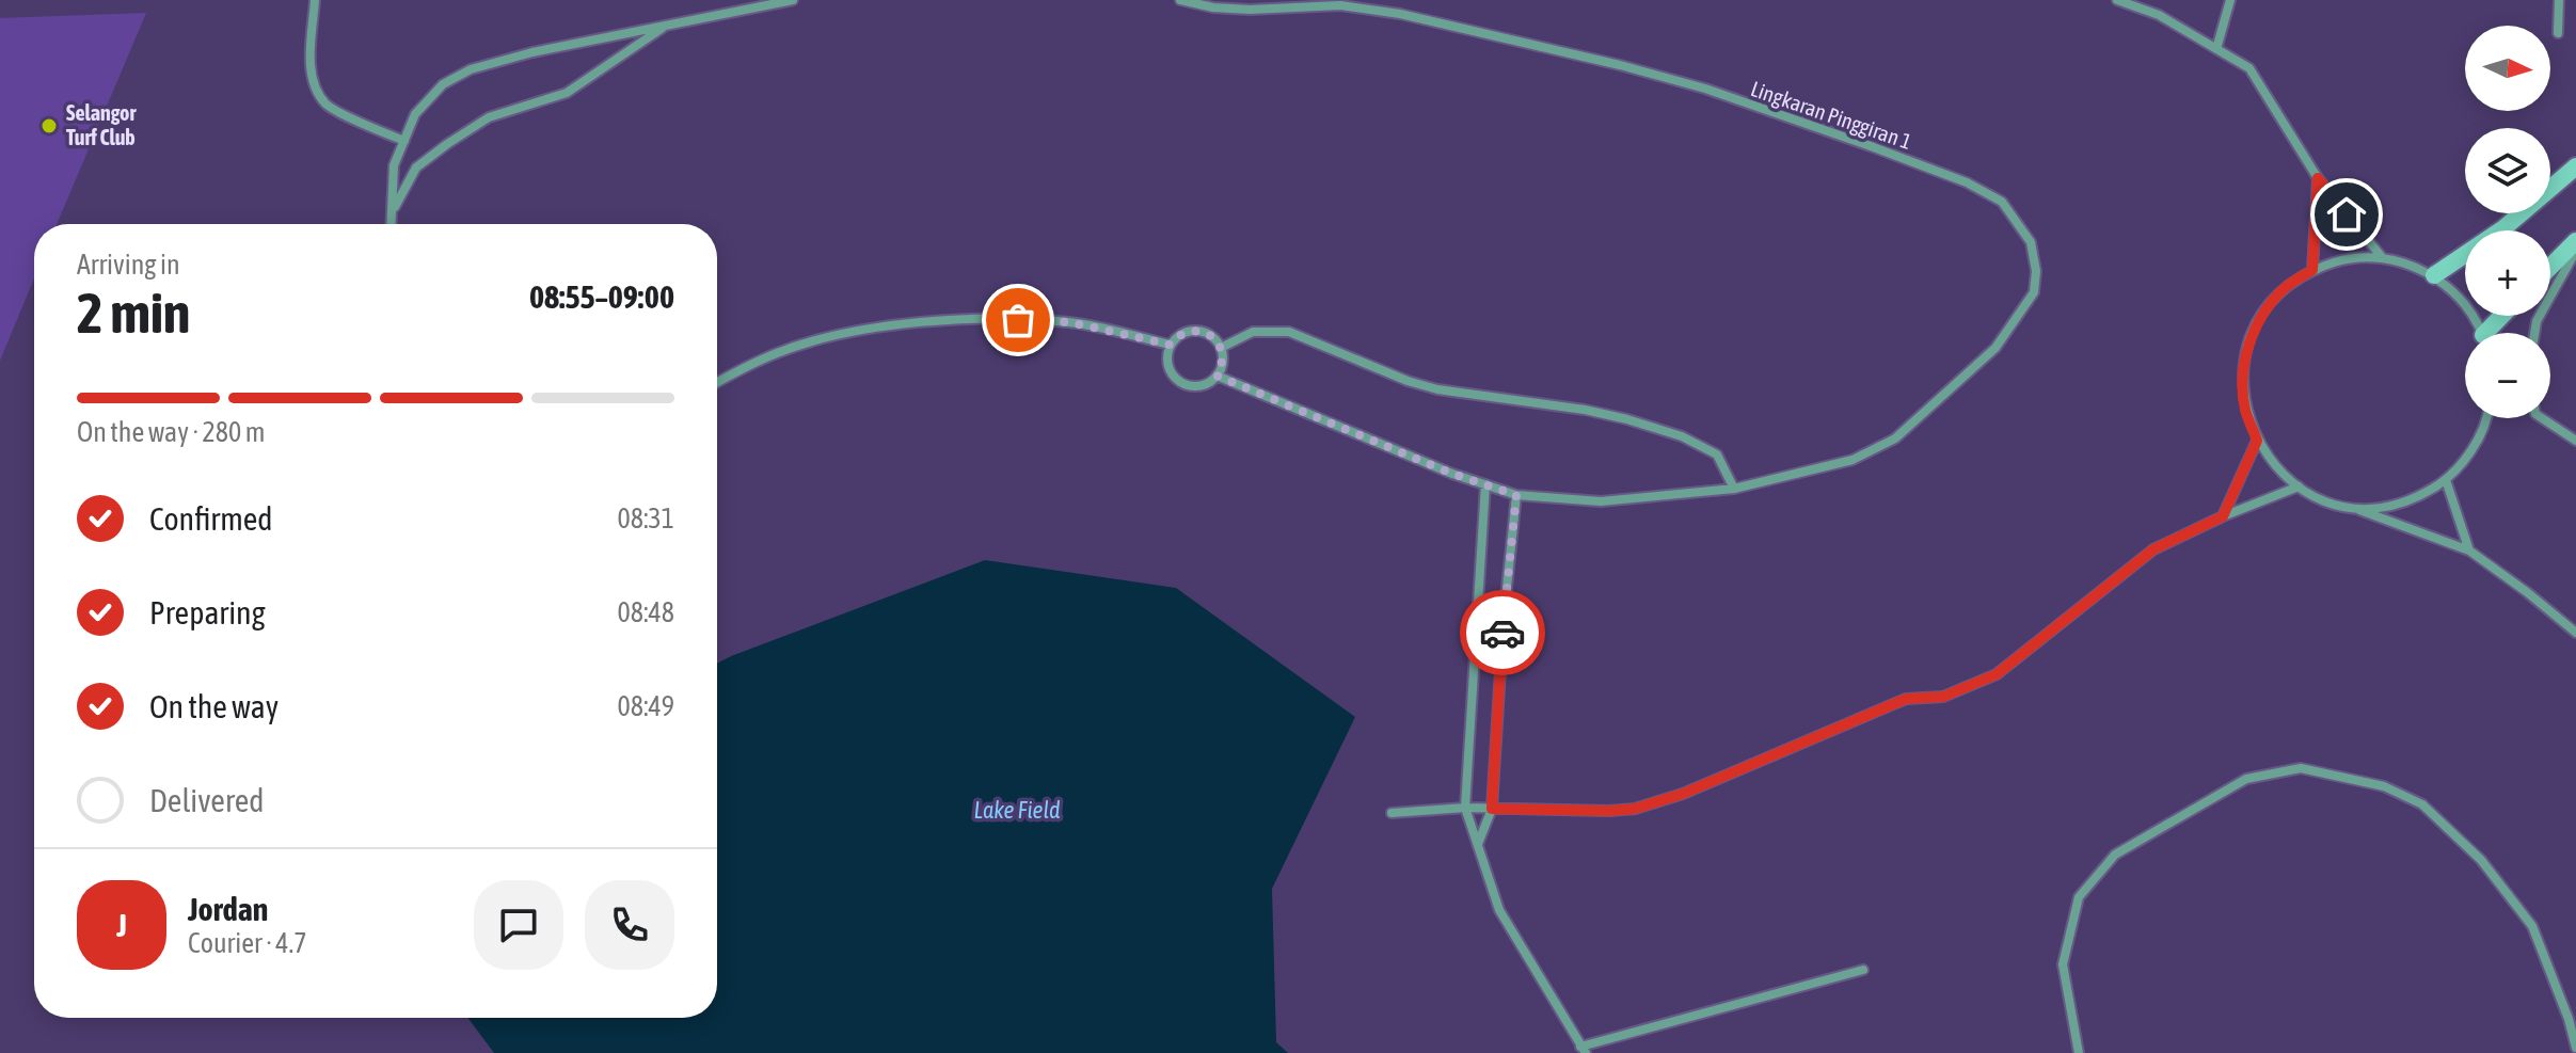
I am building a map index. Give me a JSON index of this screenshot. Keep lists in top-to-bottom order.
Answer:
{
  "streets": {
    "street": ["Lingkaran Pinggiran 1"]
  },
  "water": ["Lake Field"],
  "places": ["Selangor Turf Club"],
  "north": "right",
  "page": {
    "map_buttons": ["+", "−"],
    "heading": ["2 min", "Arriving in", "08:55–09:00"],
    "panel": ["Jordan", "Courier · 4.7"],
    "bar": "On the way · 280 m",
    "list": [
      ["Confirmed", "08:31"],
      ["Preparing", "08:48"],
      ["On the way", "08:49"],
      "Delivered"
    ],
    "round": "J"
  }
}
